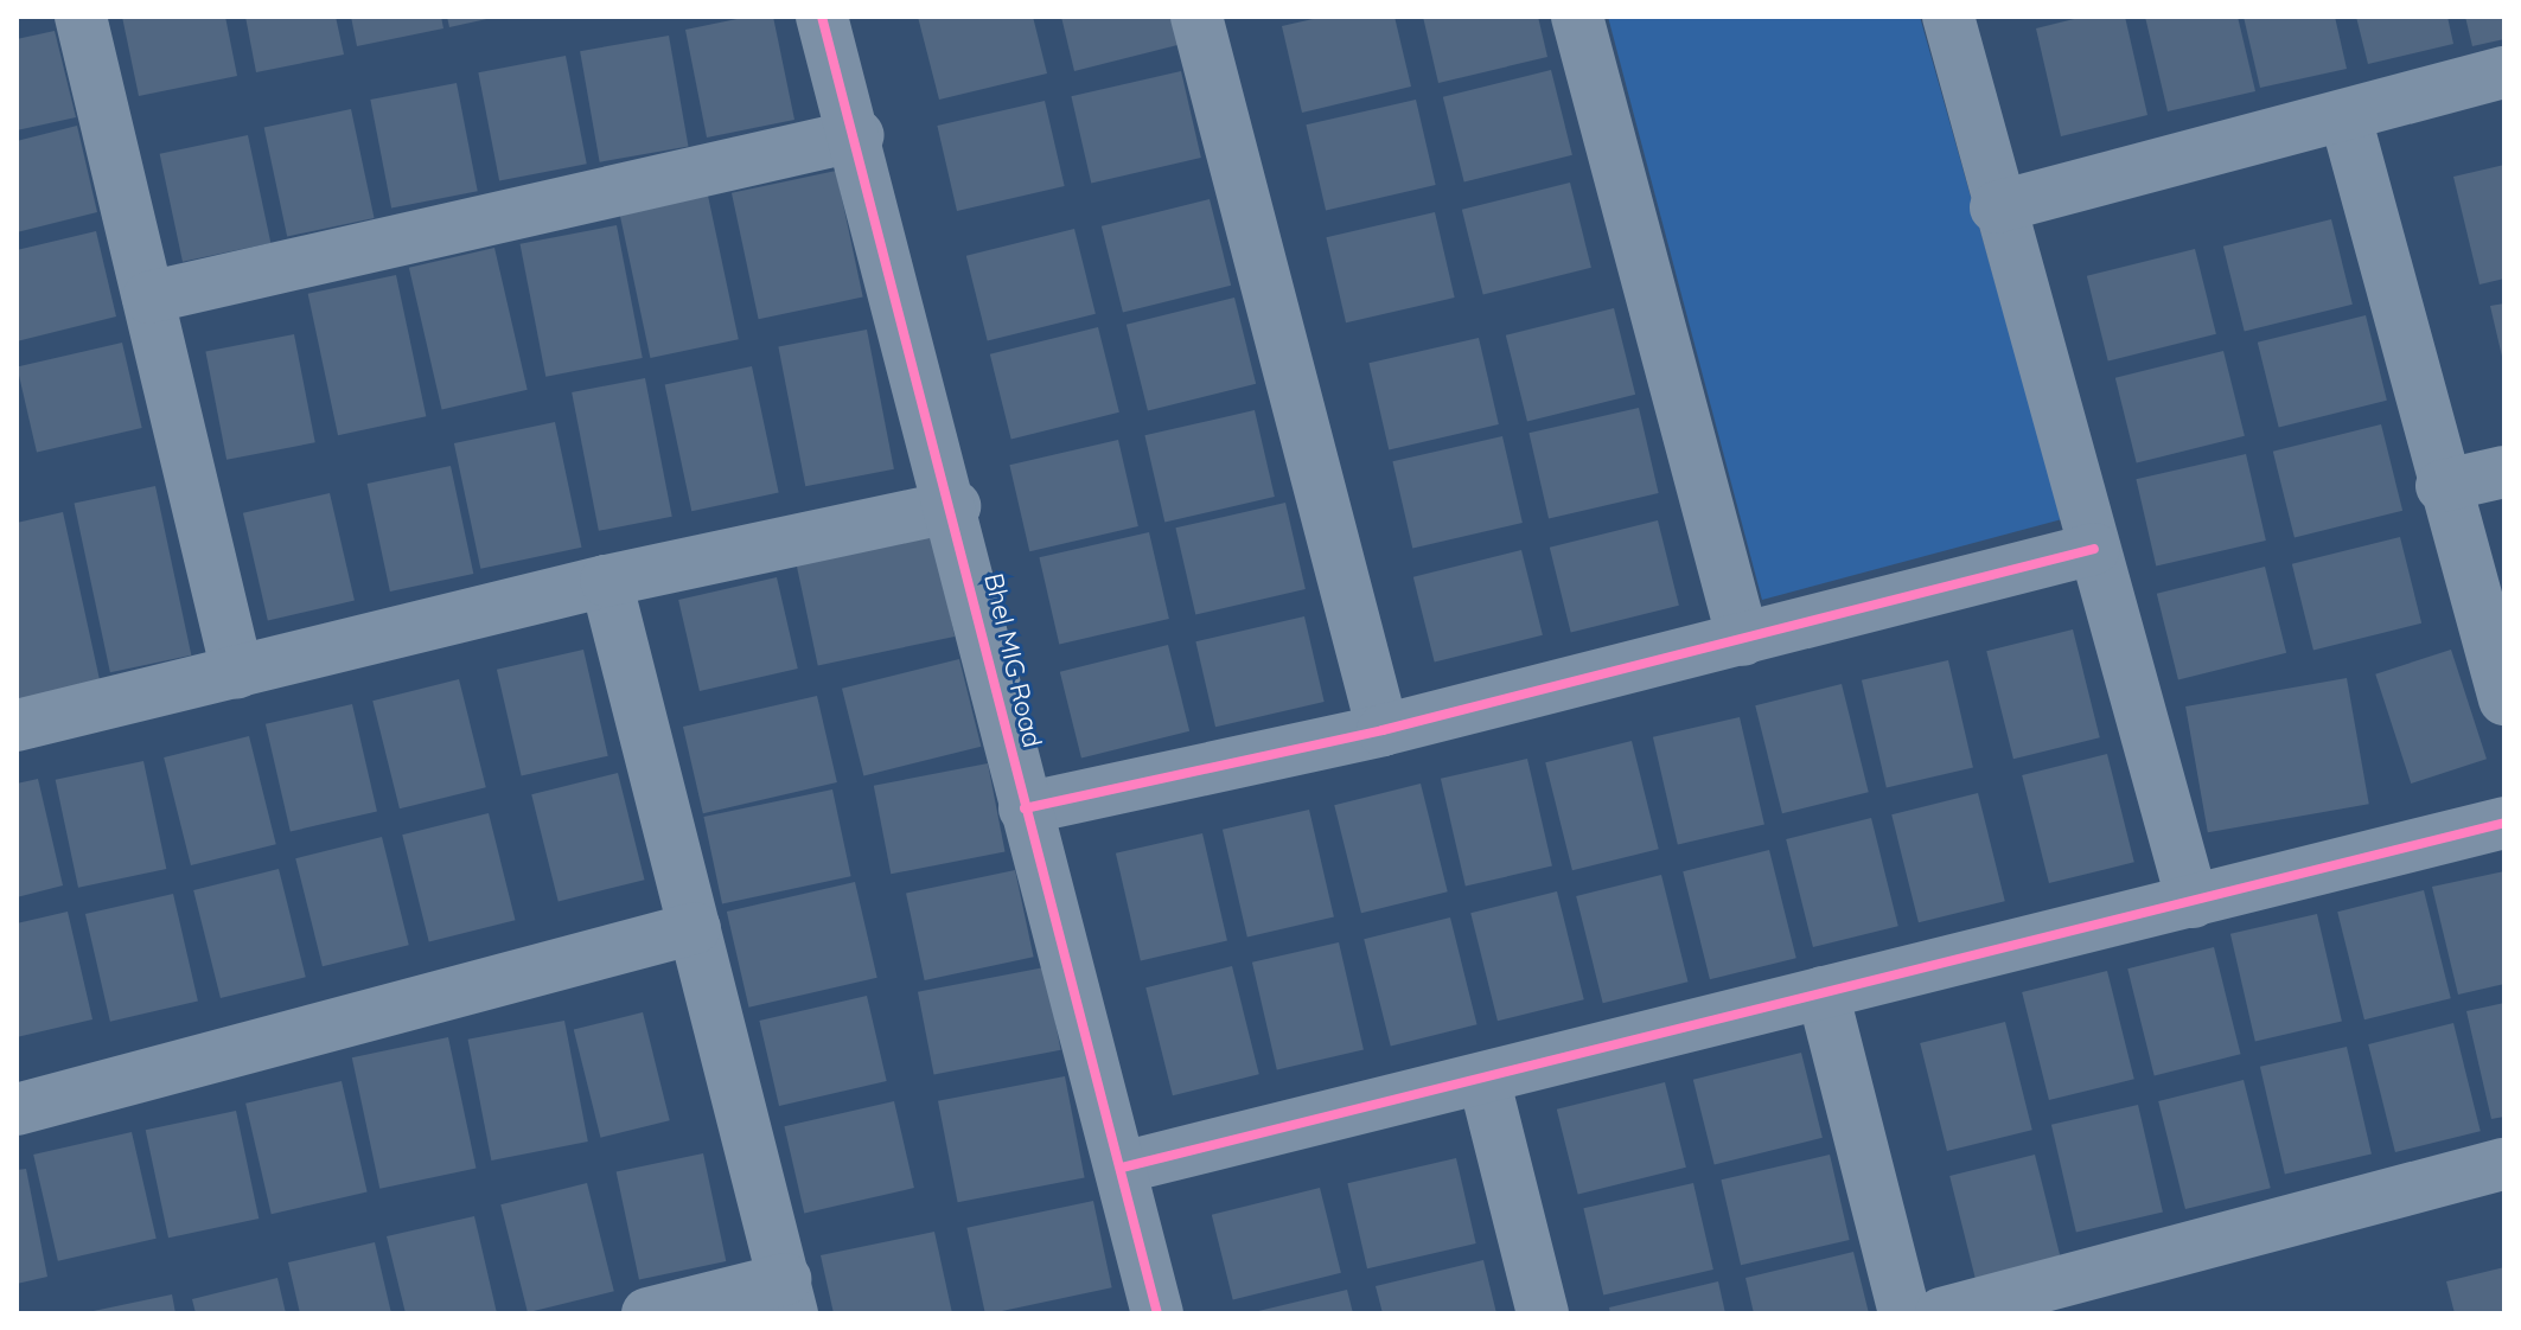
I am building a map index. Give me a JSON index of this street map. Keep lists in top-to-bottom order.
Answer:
{
  "streets": {
    "street": ["Bhel MIG Road"]
  }
}
